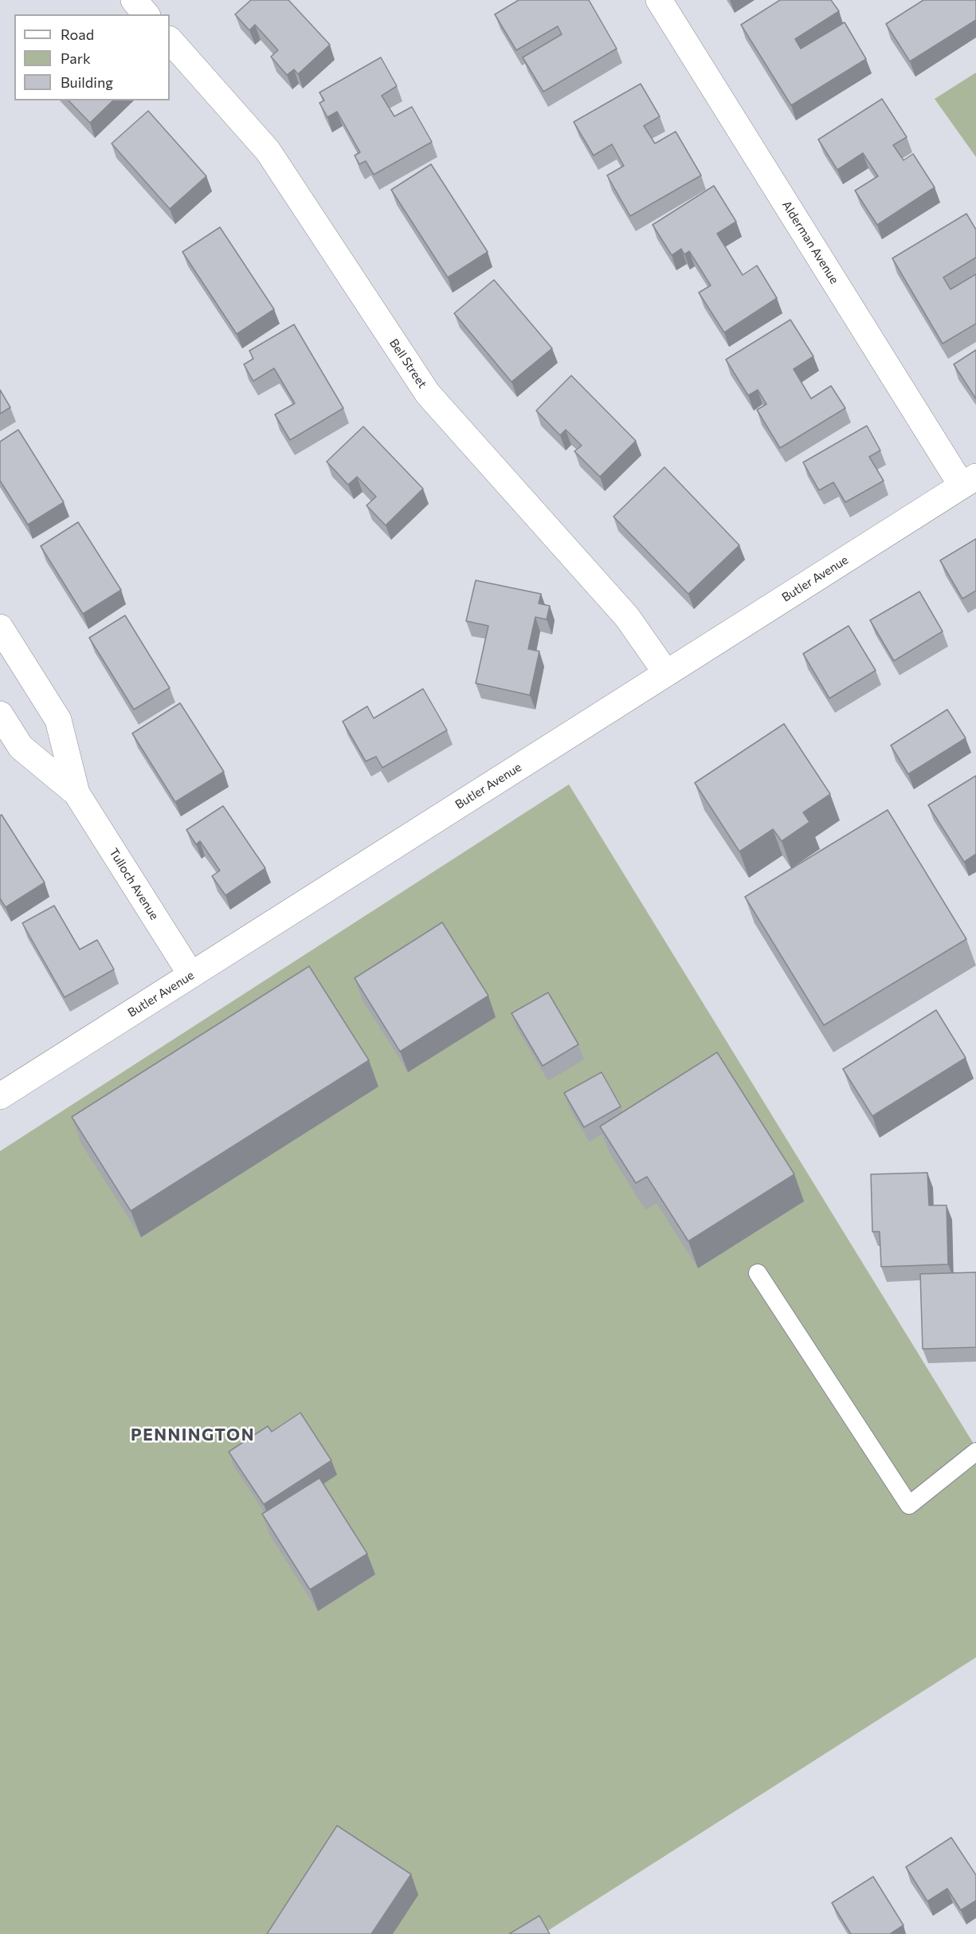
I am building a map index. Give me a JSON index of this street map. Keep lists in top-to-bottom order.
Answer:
{
  "streets": {
    "street": [
      "Alderman Avenue",
      "Bell Street",
      "Butler Avenue",
      "Tulloch Avenue"
    ]
  },
  "crossings": [
    ["Alderman Avenue", "Butler Avenue"],
    ["Bell Street", "Butler Avenue"],
    ["Butler Avenue", "Tulloch Avenue"]
  ],
  "districts": ["PENNINGTON"],
  "legend": ["Road", "Park", "Building"]
}
